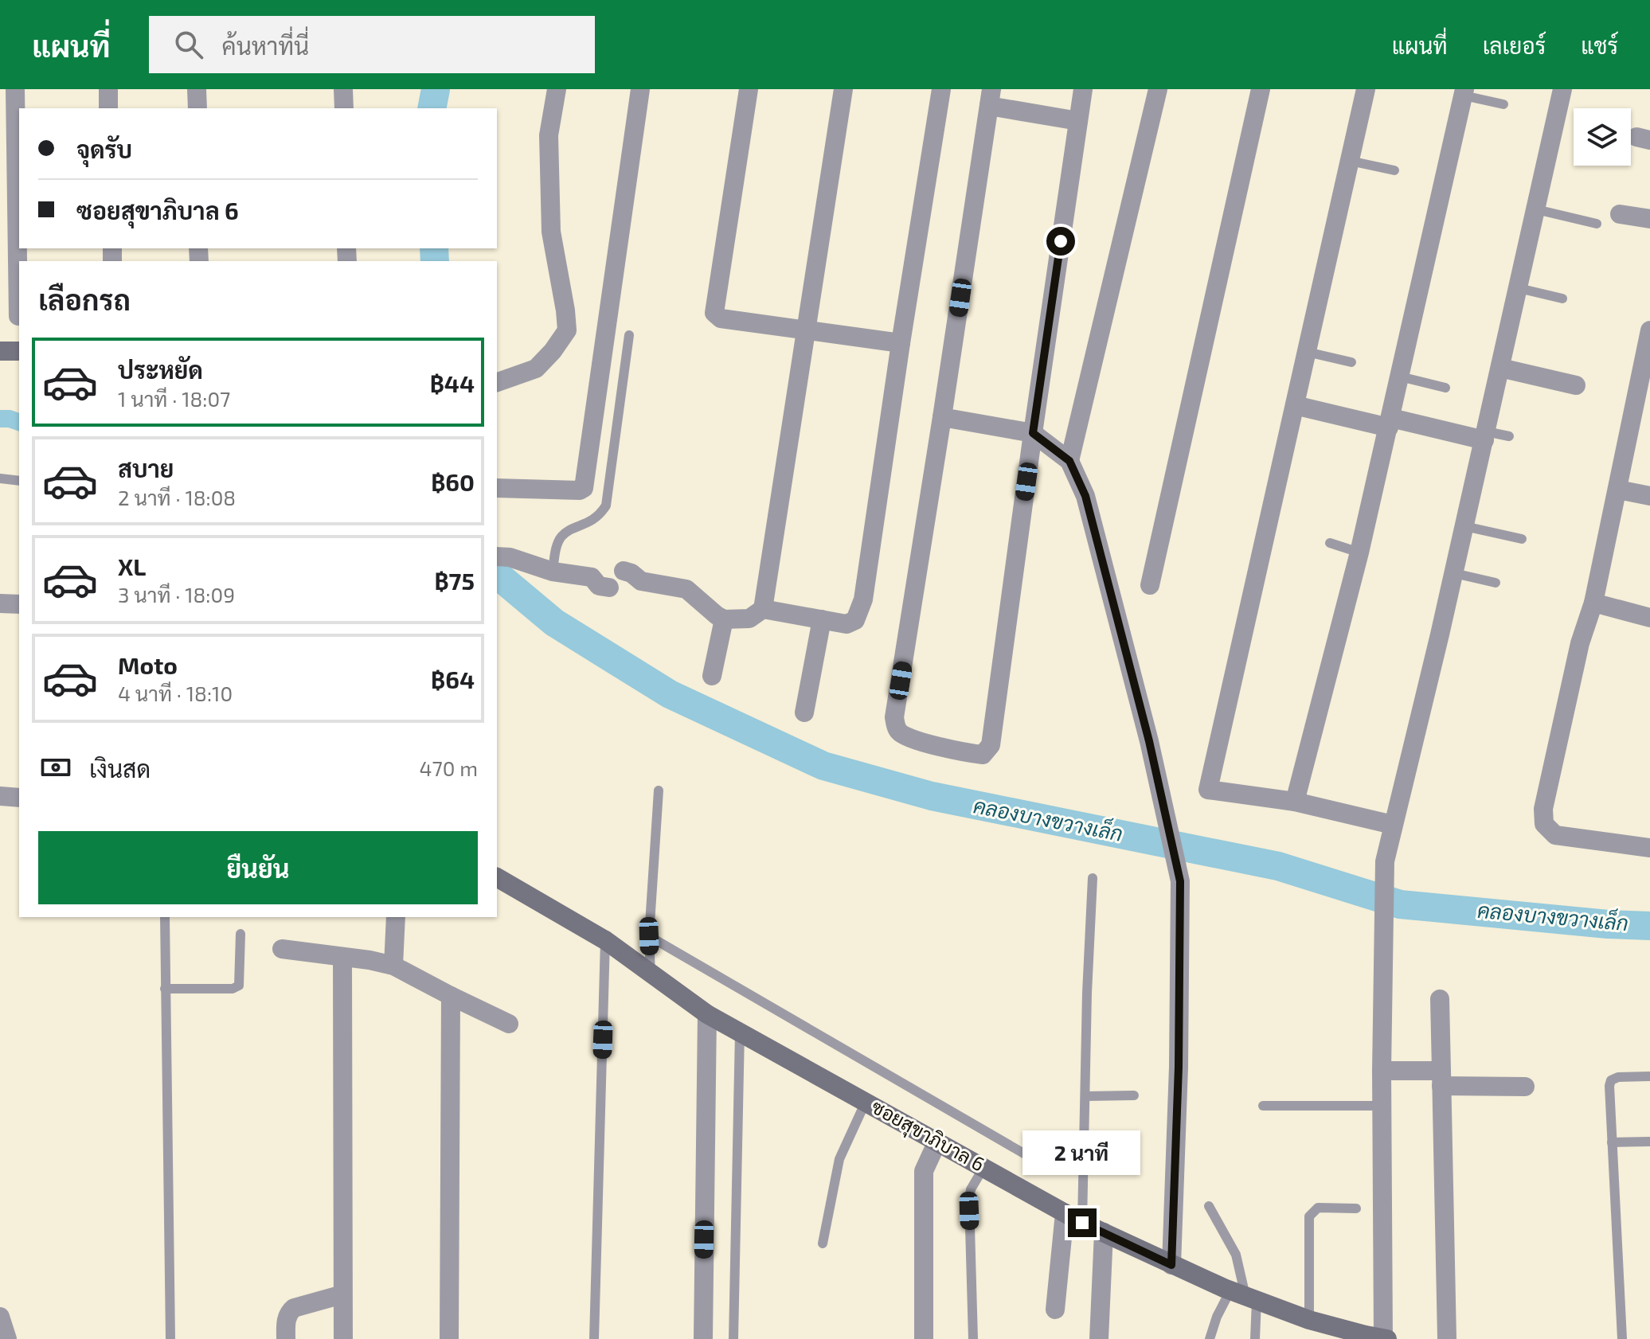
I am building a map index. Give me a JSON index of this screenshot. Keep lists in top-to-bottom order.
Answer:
{
  "streets": {
    "street": ["ซอยสุขาภิบาล 6"]
  },
  "water": ["คลองบางขวางเล็ก"],
  "page": {
    "header": "แผนที่",
    "search": "ค้นหาที่นี่",
    "nav": ["แผนที่", "เลเยอร์", "แชร์"],
    "banner": ["จุดรับ", "ซอยสุขาภิบาล 6"],
    "heading": "เลือกรถ",
    "list": [
      {
        "name": "ประหยัด",
        "note": "1 นาที · 18:07",
        "value": "฿44"
      },
      {
        "name": "สบาย",
        "note": "2 นาที · 18:08",
        "value": "฿60"
      },
      {
        "name": "XL",
        "note": "3 นาที · 18:09",
        "value": "฿75"
      },
      {
        "name": "Moto",
        "note": "4 นาที · 18:10",
        "value": "฿64"
      }
    ],
    "pay": ["เงินสด", "470 m"],
    "buttons": "ยืนยัน",
    "bubble": "2 นาที"
  }
}
